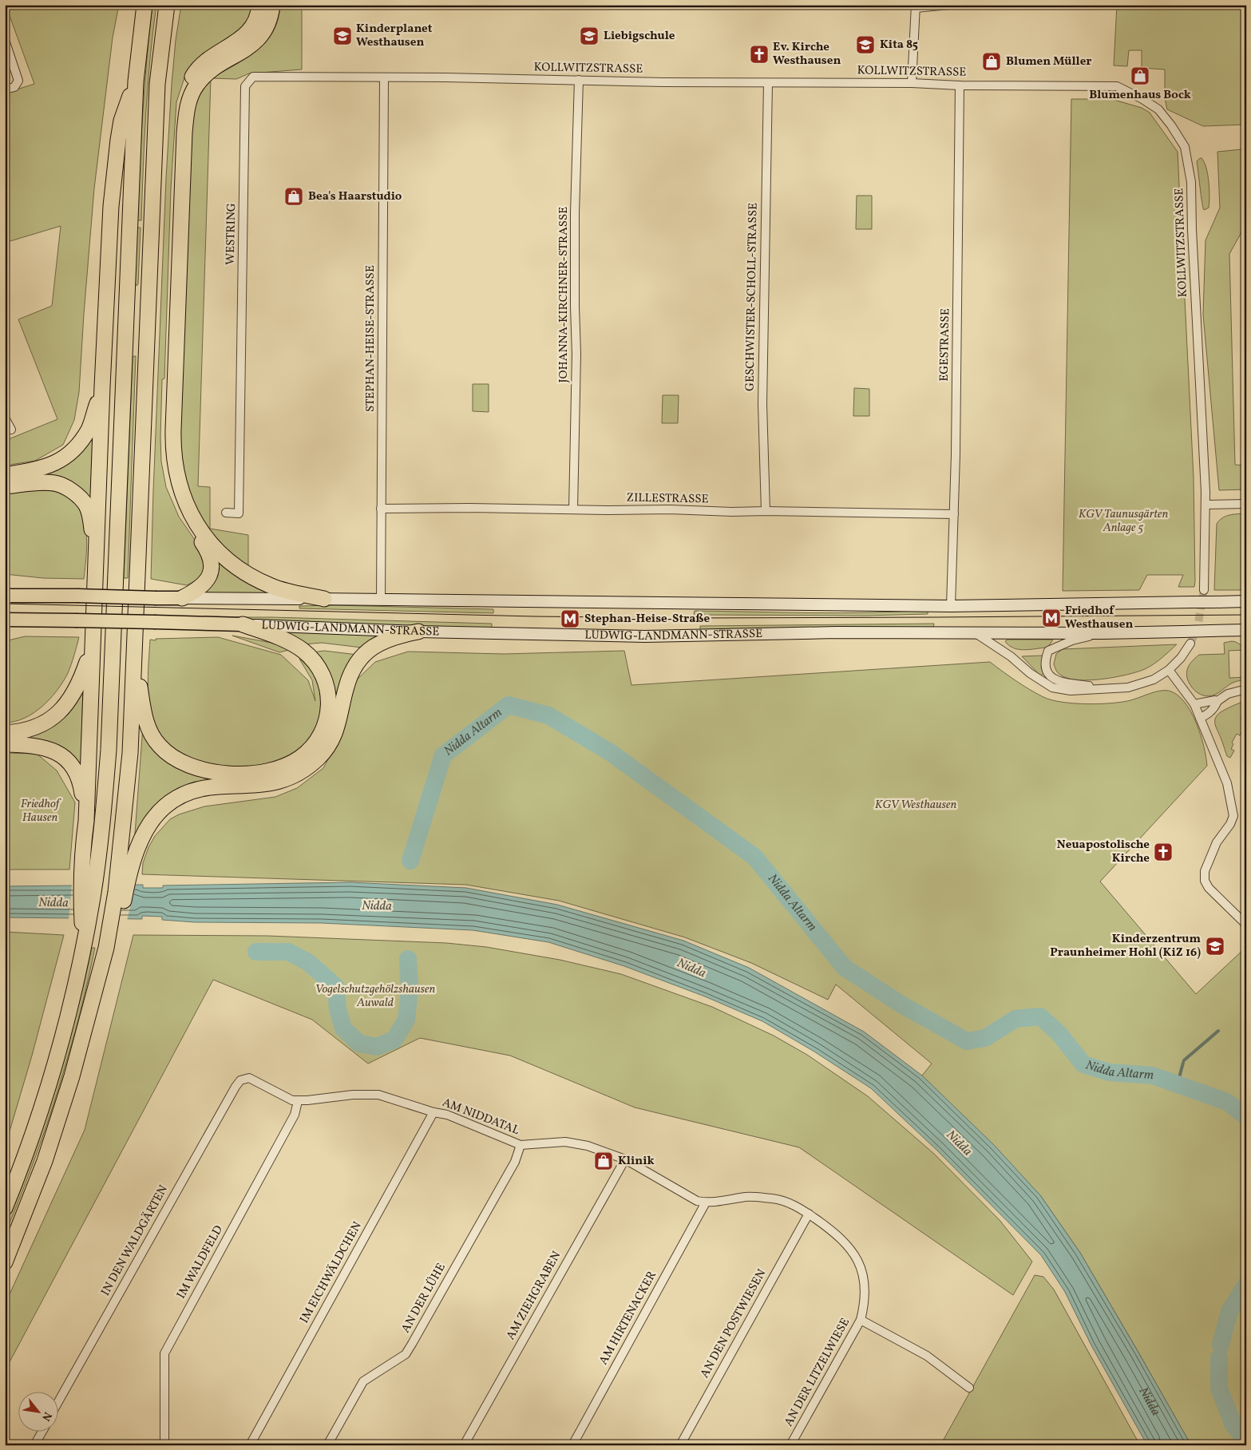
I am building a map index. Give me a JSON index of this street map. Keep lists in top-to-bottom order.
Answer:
{
  "streets": {
    "main road": ["LUDWIG-LANDMANN-STRASSE"],
    "street": [
      "KOLLWITZSTRASSE",
      "WESTRING",
      "JOHANNA-KIRCHNER-STRASSE",
      "GESCHWISTER-SCHOLL-STRASSE",
      "STEPHAN-HEISE-STRASSE",
      "EGESTRASSE",
      "ZILLESTRASSE",
      "AM NIDDATAL",
      "IN DEN WALDGÄRTEN",
      "IM WALDFELD",
      "IM EICHWÄLDCHEN",
      "AM ZIEHGRABEN",
      "AN DER LÜHE",
      "AM HIRTENACKER",
      "AN DEN POSTWIESEN",
      "AN DER LITZELWIESE"
    ]
  },
  "crossings": [
    ["KOLLWITZSTRASSE", "WESTRING"],
    ["KOLLWITZSTRASSE", "JOHANNA-KIRCHNER-STRASSE"],
    ["KOLLWITZSTRASSE", "GESCHWISTER-SCHOLL-STRASSE"],
    ["KOLLWITZSTRASSE", "STEPHAN-HEISE-STRASSE"],
    ["KOLLWITZSTRASSE", "EGESTRASSE"],
    ["WESTRING", "STEPHAN-HEISE-STRASSE"],
    ["JOHANNA-KIRCHNER-STRASSE", "ZILLESTRASSE"],
    ["GESCHWISTER-SCHOLL-STRASSE", "ZILLESTRASSE"],
    ["STEPHAN-HEISE-STRASSE", "ZILLESTRASSE"],
    ["EGESTRASSE", "ZILLESTRASSE"],
    ["AM NIDDATAL", "IN DEN WALDGÄRTEN"],
    ["AM NIDDATAL", "IM WALDFELD"],
    ["AM NIDDATAL", "IM EICHWÄLDCHEN"],
    ["AM NIDDATAL", "AM ZIEHGRABEN"],
    ["AM NIDDATAL", "AN DER LÜHE"],
    ["AM NIDDATAL", "AM HIRTENACKER"],
    ["AM NIDDATAL", "AN DEN POSTWIESEN"],
    ["AM NIDDATAL", "AN DER LITZELWIESE"],
    ["IN DEN WALDGÄRTEN", "IM WALDFELD"]
  ],
  "water": ["Nidda Altarm", "Nidda"],
  "parks": [
    "KGV Taunusgärten Anlage 5",
    "Friedhof Hausen",
    "KGV Westhausen",
    "Vogelschutzgehölzshausen Auwald"
  ],
  "places": {
    "school or university": [
      "Kinderplanet Westhausen",
      "Liebigschule",
      "Kita 85",
      "Kinderzentrum Praunheimer Hohl (KiZ 16)"
    ],
    "church": ["Ev. Kirche Westhausen", "Neuapostolische Kirche"],
    "shop": [
      "Blumen Müller",
      "Blumenhaus Bock",
      "Bea's Haarstudio",
      "Klinik"
    ],
    "metro station": ["Friedhof Westhausen", "Stephan-Heise-Straße"]
  },
  "north": "bottom right"
}
